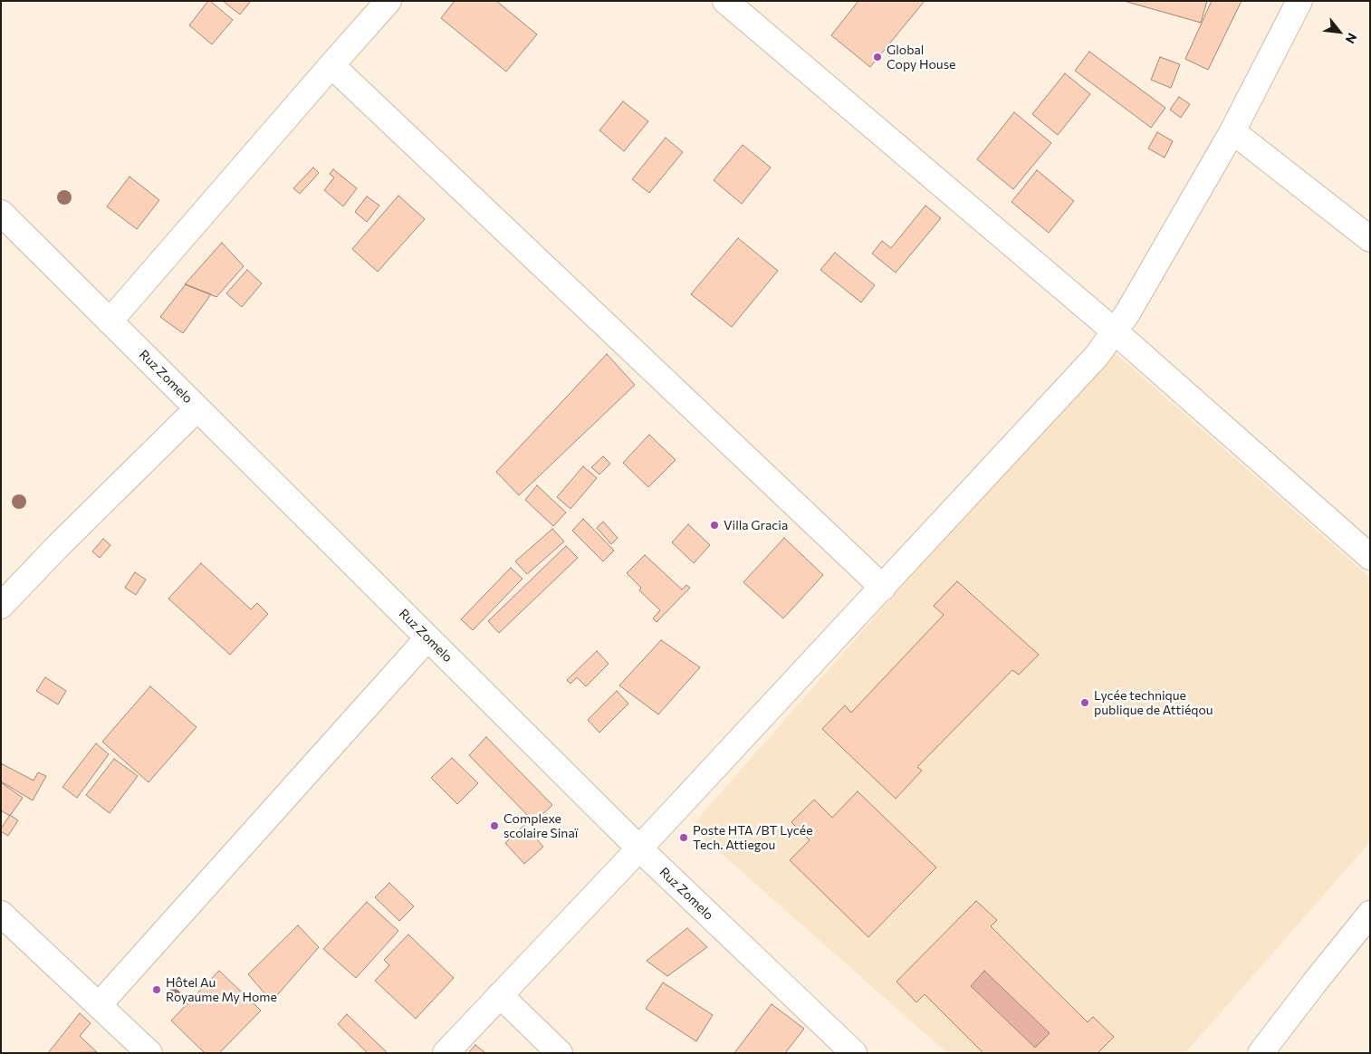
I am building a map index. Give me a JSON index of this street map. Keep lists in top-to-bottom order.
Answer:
{
  "streets": {
    "street": ["Ruz Zomelo"]
  },
  "places": [
    "Global Copy House",
    "Villa Gracia",
    "Lycée technique publique de Attiéqou",
    "Complexe scolaire Sinaï",
    "Poste HTA /BT Lycée Tech. Attiegou",
    "Hôtel Au Royaume My Home"
  ],
  "north": "bottom right"
}
